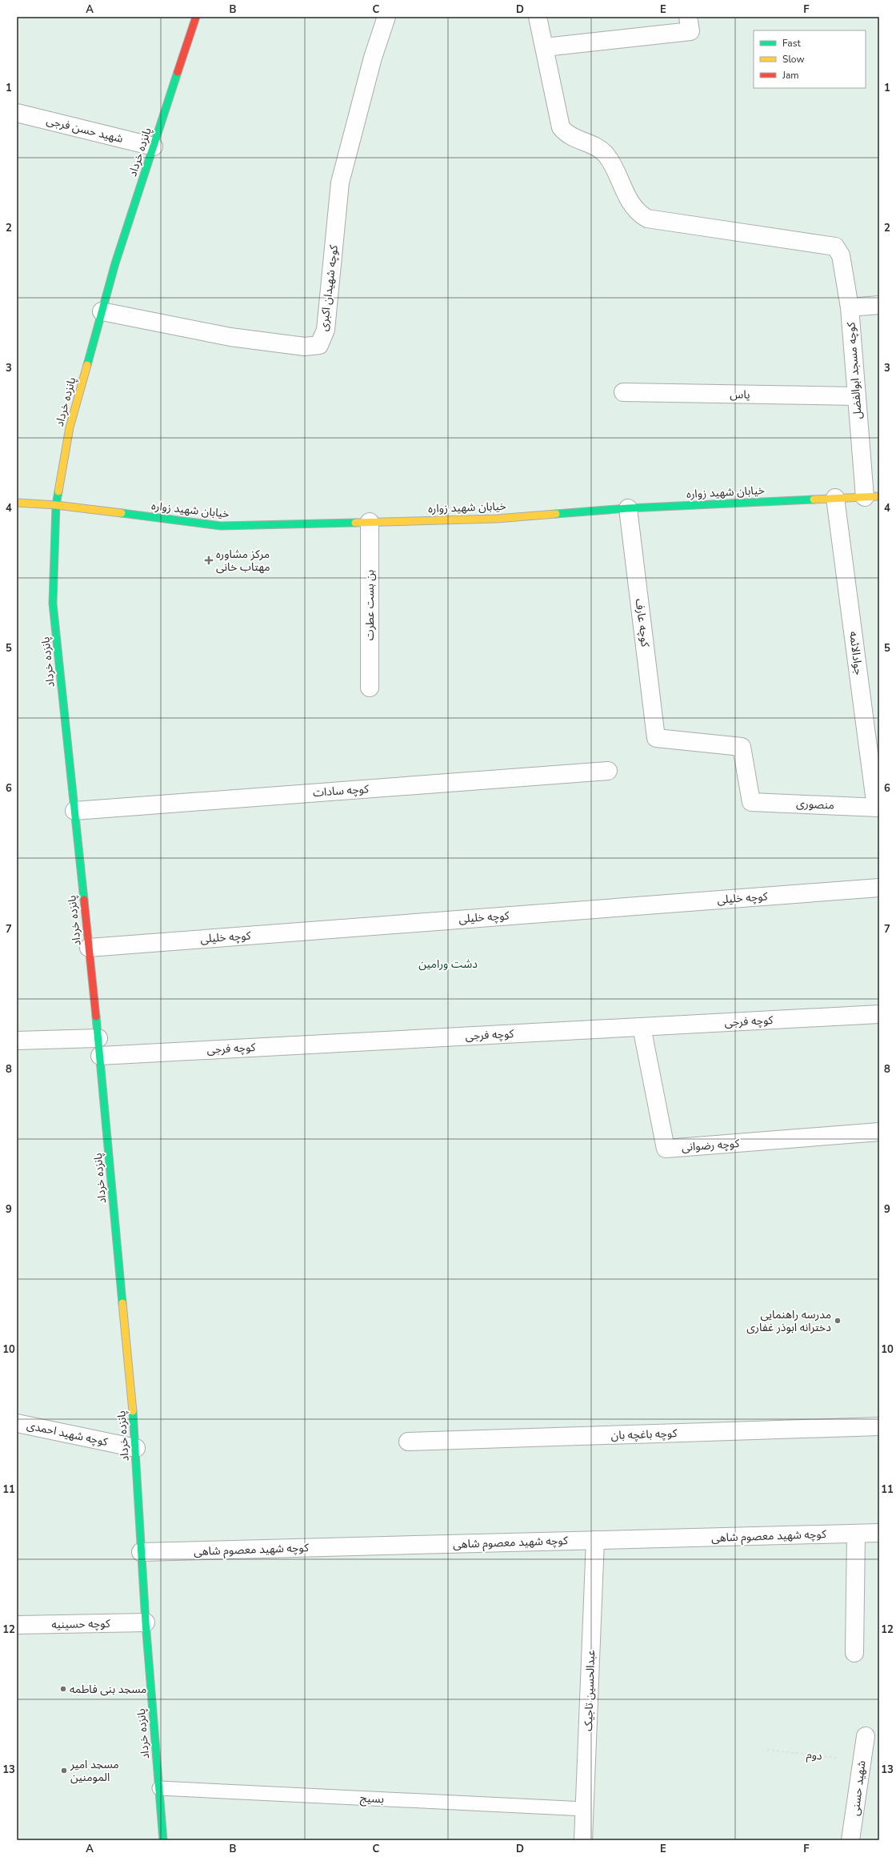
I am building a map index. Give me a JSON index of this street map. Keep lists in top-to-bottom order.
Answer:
{
  "streets": {
    "main road": ["پانزده خرداد", "خیابان شهید زواره"],
    "street": [
      "شهید حسن فرجی",
      "کوچه شهیدان اکبری",
      "کوچه مسجد ابوالفضل",
      "یاس",
      "بن بست عطرت",
      "کوچه عارف",
      "جوادالائمه",
      "کوچه سادات",
      "منصوری",
      "کوچه خلیلی",
      "کوچه فرجی",
      "کوچه رضوانی",
      "کوچه شهید احمدی",
      "کوچه باغچه بان",
      "کوچه شهید معصوم شاهی",
      "کوچه حسینیه",
      "عبدالحسین تاجیک",
      "شهید حسنی"
    ],
    "lane": ["بسیج"],
    "path": ["دوم"]
  },
  "crossings": [
    ["شهید حسن فرجی", "پانزده خرداد"],
    ["پانزده خرداد", "کوچه شهیدان اکبری"],
    ["پانزده خرداد", "خیابان شهید زواره"],
    ["پانزده خرداد", "کوچه سادات"],
    ["پانزده خرداد", "کوچه خلیلی"],
    ["پانزده خرداد", "کوچه فرجی"],
    ["پانزده خرداد", "کوچه شهید احمدی"],
    ["پانزده خرداد", "کوچه شهید معصوم شاهی"],
    ["پانزده خرداد", "کوچه حسینیه"],
    ["پانزده خرداد", "بسیج"],
    ["کوچه مسجد ابوالفضل", "یاس"],
    ["کوچه مسجد ابوالفضل", "خیابان شهید زواره"],
    ["خیابان شهید زواره", "بن بست عطرت"],
    ["خیابان شهید زواره", "کوچه عارف"],
    ["خیابان شهید زواره", "جوادالائمه"],
    ["کوچه عارف", "منصوری"],
    ["جوادالائمه", "منصوری"],
    ["کوچه فرجی", "کوچه رضوانی"],
    ["کوچه شهید معصوم شاهی", "عبدالحسین تاجیک"],
    ["عبدالحسین تاجیک", "بسیج"],
    ["دوم", "شهید حسنی"]
  ],
  "parks": ["دشت ورامین"],
  "places": {
    "health": ["مرکز مشاوره مهتاب خانی"],
    "other": ["مدرسه راهنمایی دخترانه ابوذر غفاری", "مسجد بنی فاطمه", "مسجد امیر المومنین"]
  },
  "legend": ["Fast", "Slow", "Jam"],
  "grid": {
    "columns": [
      "A",
      "B",
      "C",
      "D",
      "E",
      "F"
    ],
    "rows": [
      "1",
      "2",
      "3",
      "4",
      "5",
      "6",
      "7",
      "8",
      "9",
      "10",
      "11",
      "12",
      "13"
    ]
  }
}
